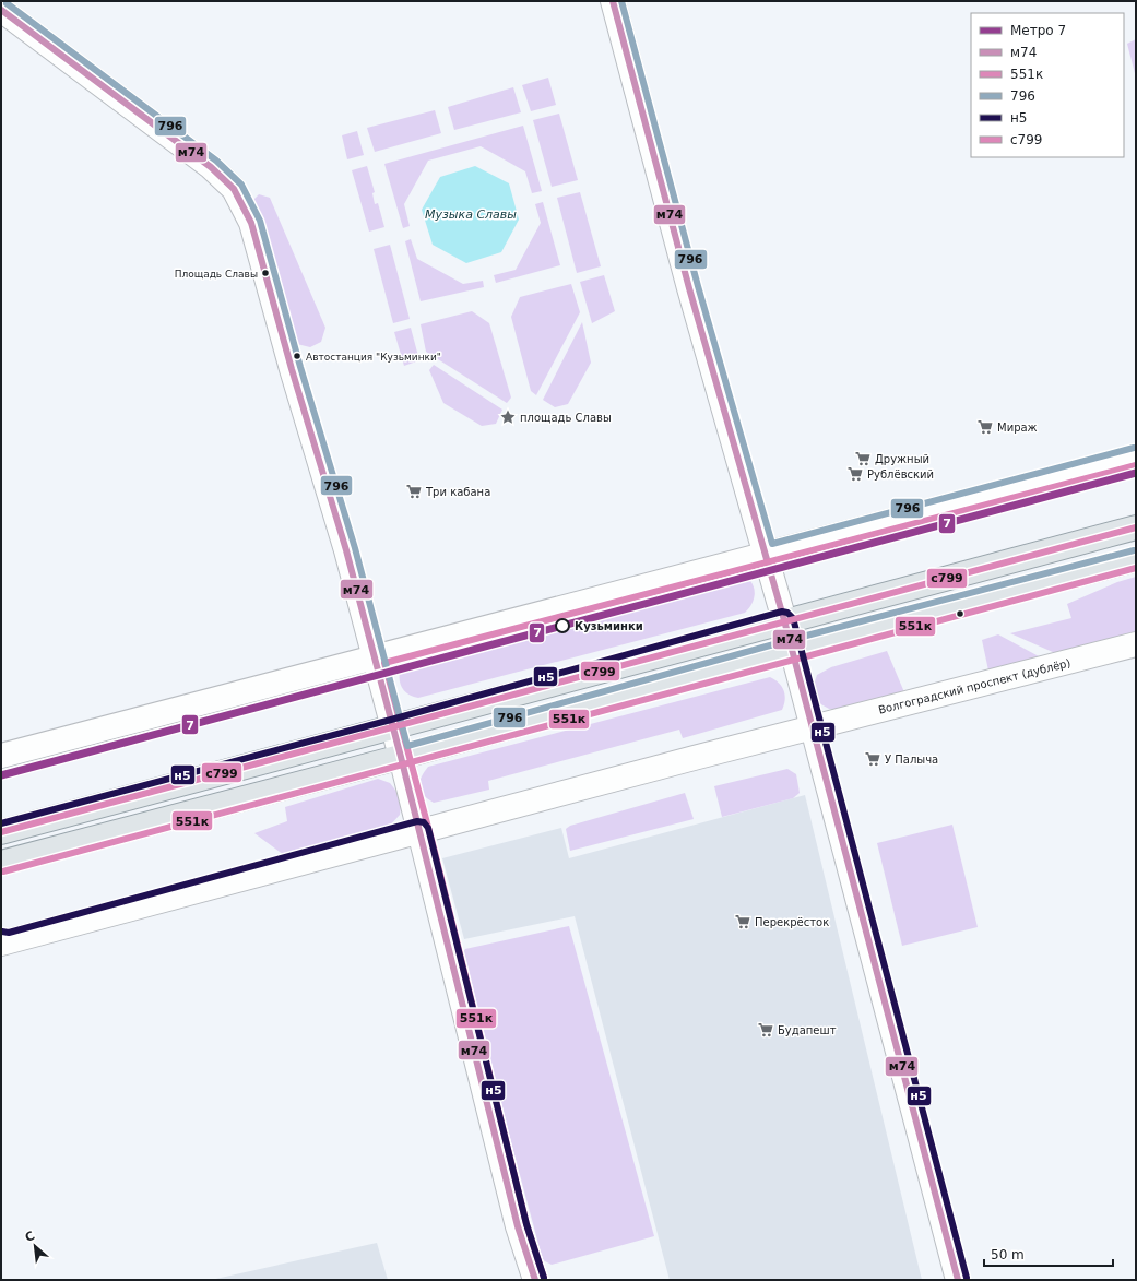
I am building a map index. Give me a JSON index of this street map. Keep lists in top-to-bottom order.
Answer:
{
  "streets": {
    "street": ["Волгоградский проспект (дублёр)"]
  },
  "water": ["Музыка Славы"],
  "places": {
    "other": ["Площадь Славы", "Автостанция \"Кузьминки\"", "Кузьминки"],
    "place": ["площадь Славы"],
    "supermarket": [
      "Мираж",
      "Дружный",
      "Рублёвский",
      "Три кабана",
      "У Палыча",
      "Перекрёсток",
      "Будапешт"
    ]
  },
  "lines": [
    "transit line м74",
    "transit line 796",
    "transit line 551к",
    "metro line 7",
    "transit line с799",
    "transit line н5"
  ],
  "legend": [
    "Метро 7",
    "м74",
    "551к",
    "796",
    "н5",
    "с799"
  ],
  "scale_bar": "50 m",
  "north": "top left"
}
